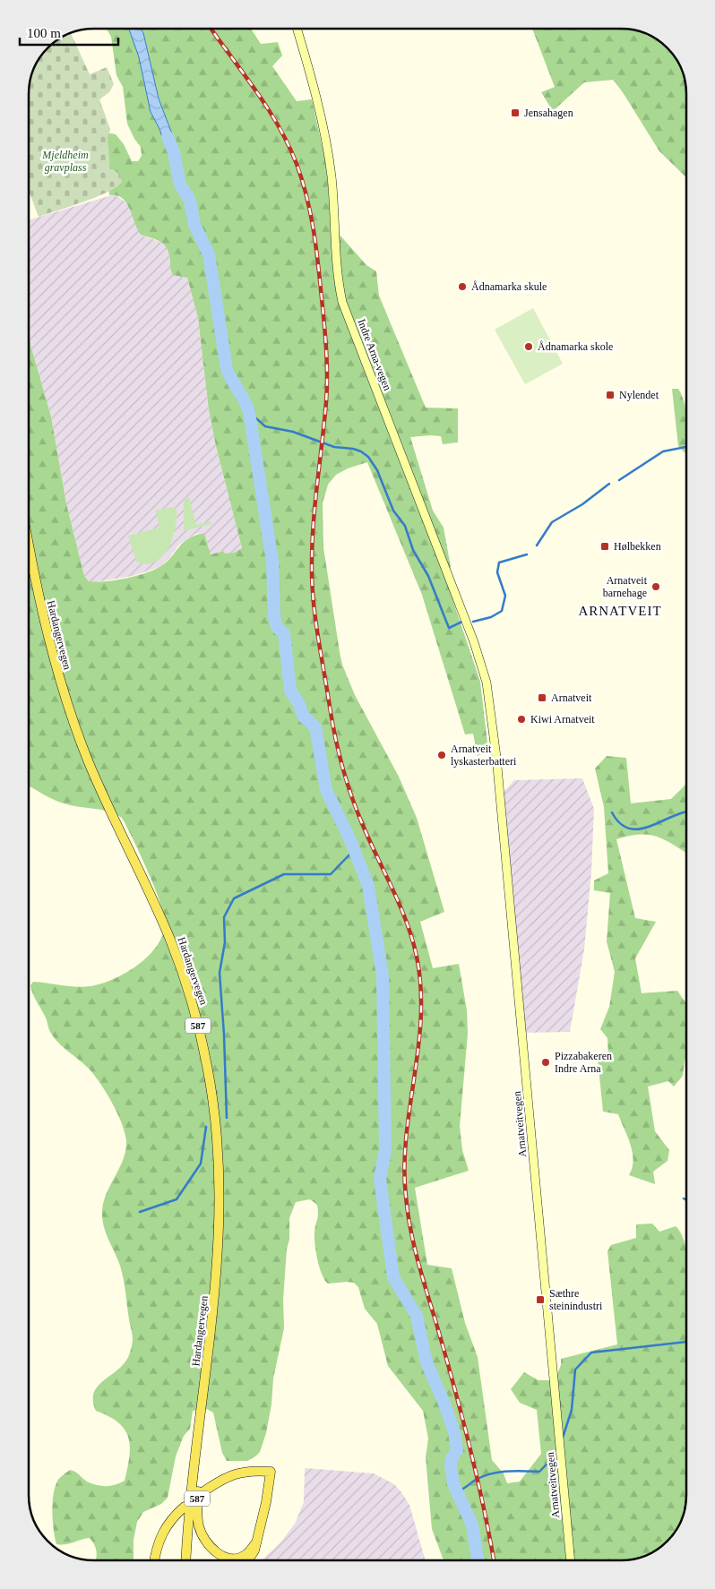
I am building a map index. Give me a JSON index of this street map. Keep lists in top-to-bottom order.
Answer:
{
  "streets": {
    "main road": [
      "Indre Arna-vegen",
      "Hardangervegen",
      "587",
      "Arnatveitvegen"
    ]
  },
  "crossings": [
    ["Indre Arna-vegen", "Arnatveitvegen"],
    ["Hardangervegen", "587"]
  ],
  "districts": ["ARNATVEIT"],
  "parks": ["Mjeldheim gravplass"],
  "places": {
    "transit": [
      "Jensahagen",
      "Nylendet",
      "Hølbekken",
      "Arnatveit",
      "Sæthre steinindustri"
    ],
    "other": [
      "Ådnamarka skule",
      "Ådnamarka skole",
      "Arnatveit barnehage",
      "Kiwi Arnatveit",
      "Arnatveit lyskasterbatteri",
      "Pizzabakeren Indre Arna"
    ]
  },
  "scale_bar": "100 m"
}
